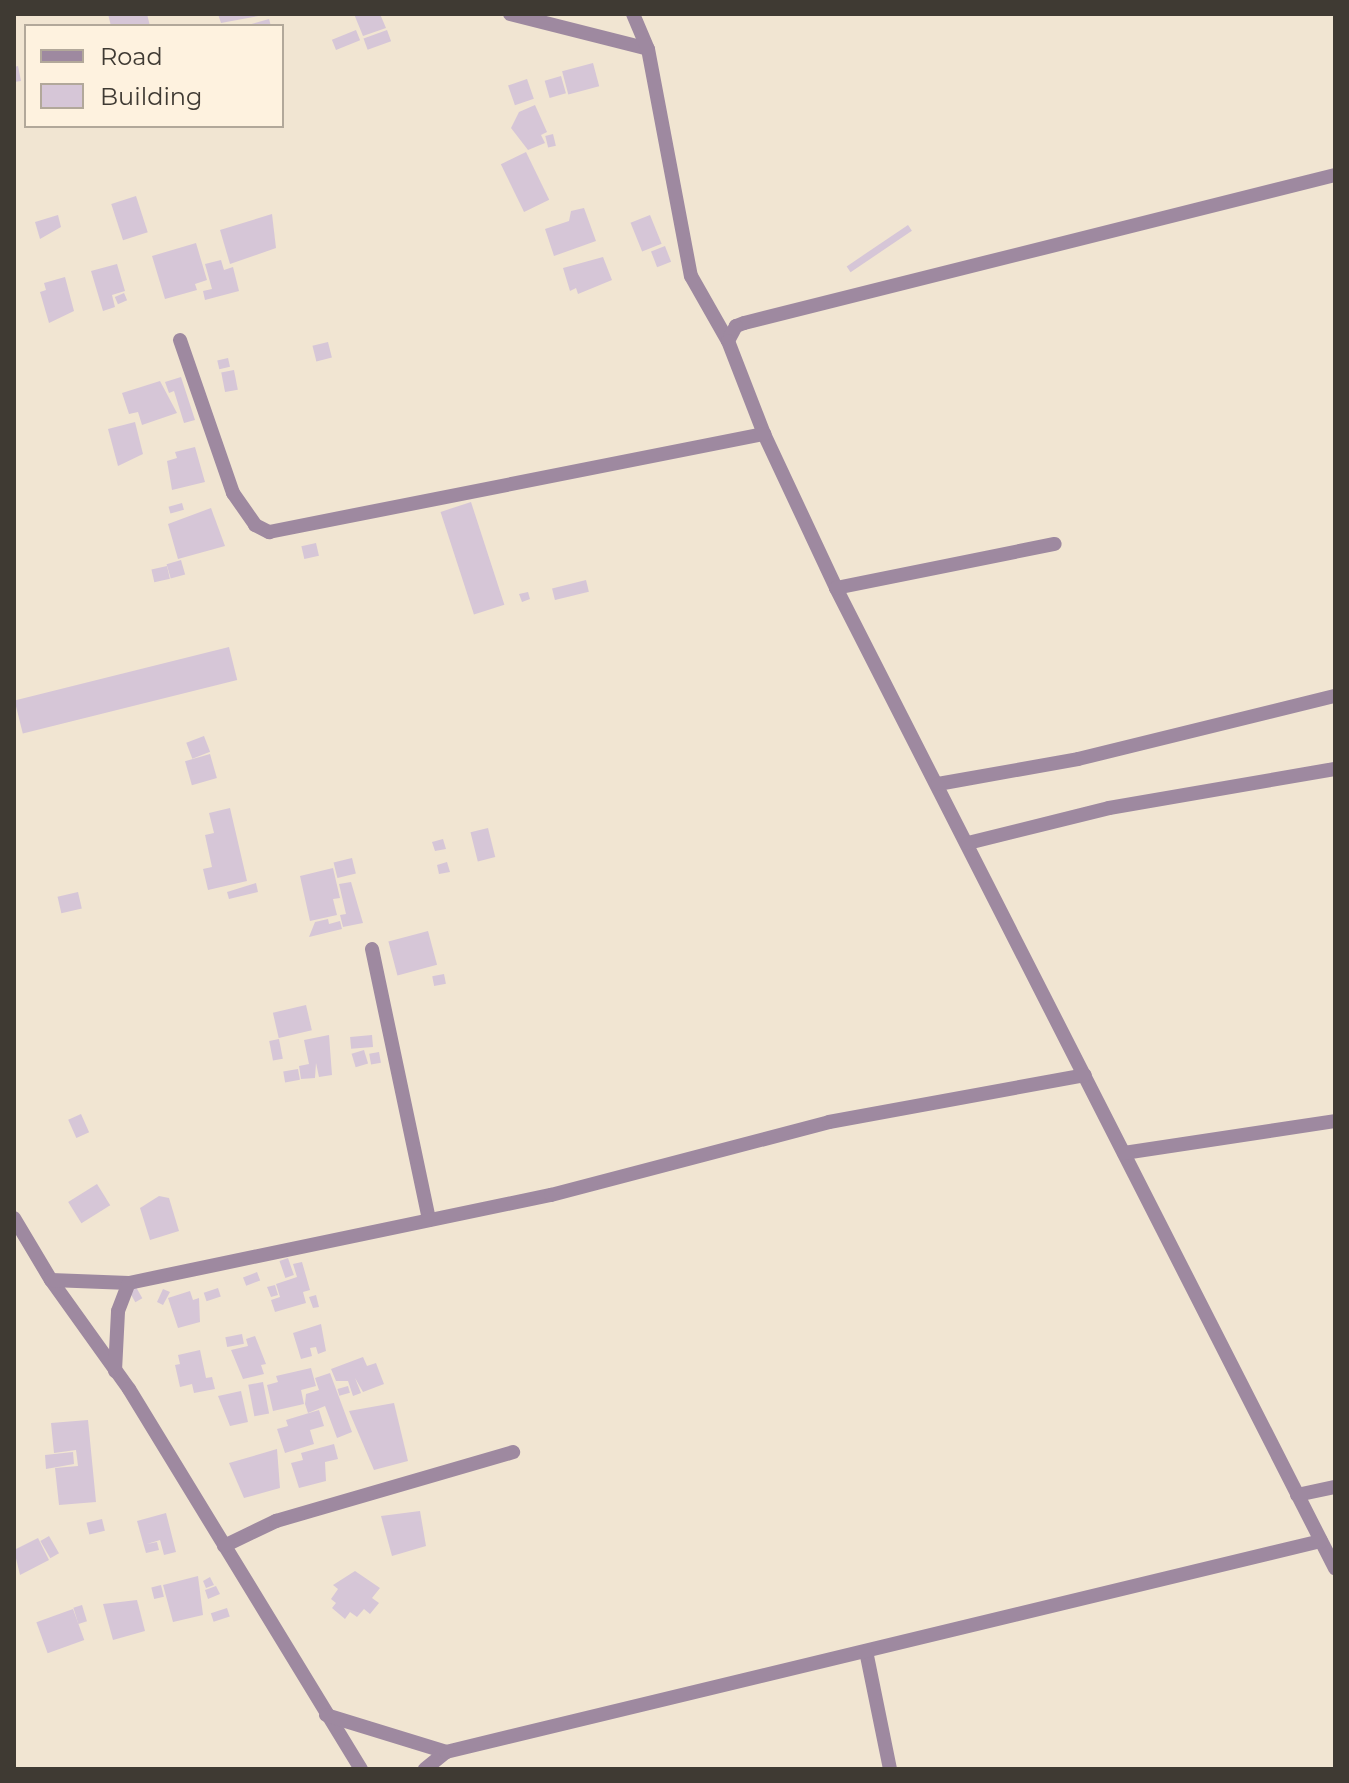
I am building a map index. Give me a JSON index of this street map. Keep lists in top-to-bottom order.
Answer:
{
  "legend": ["Road", "Building"]
}
